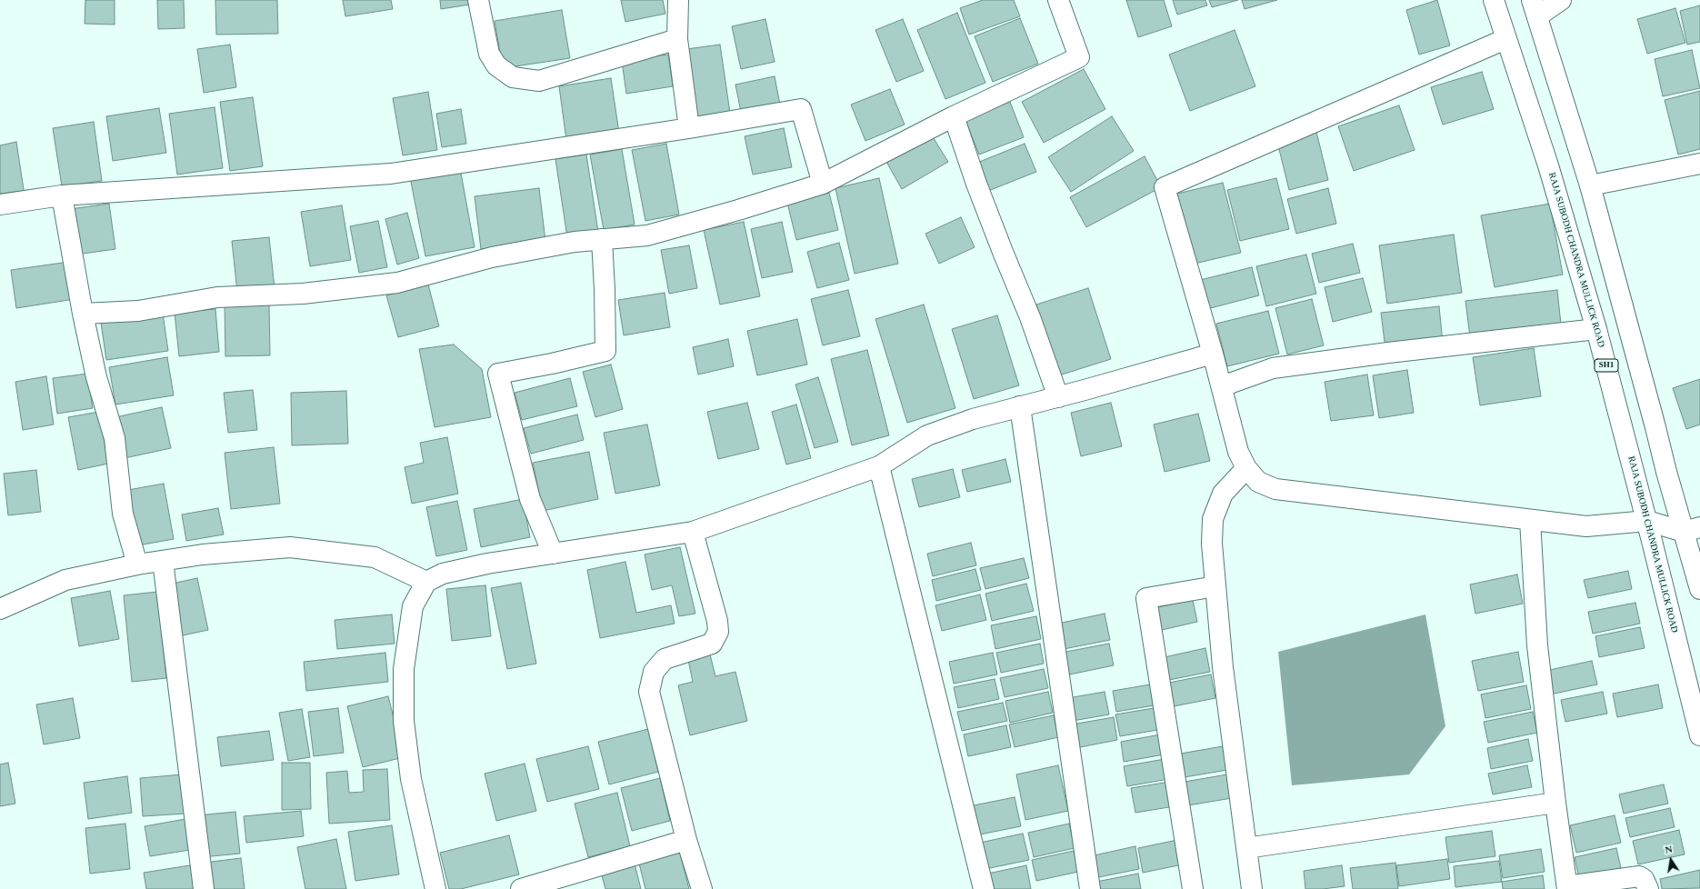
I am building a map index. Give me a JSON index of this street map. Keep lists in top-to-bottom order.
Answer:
{
  "streets": {
    "street": ["RAJA SUBODH CHANDRA MULLICK ROAD", "SH1"]
  },
  "north": "top"
}
